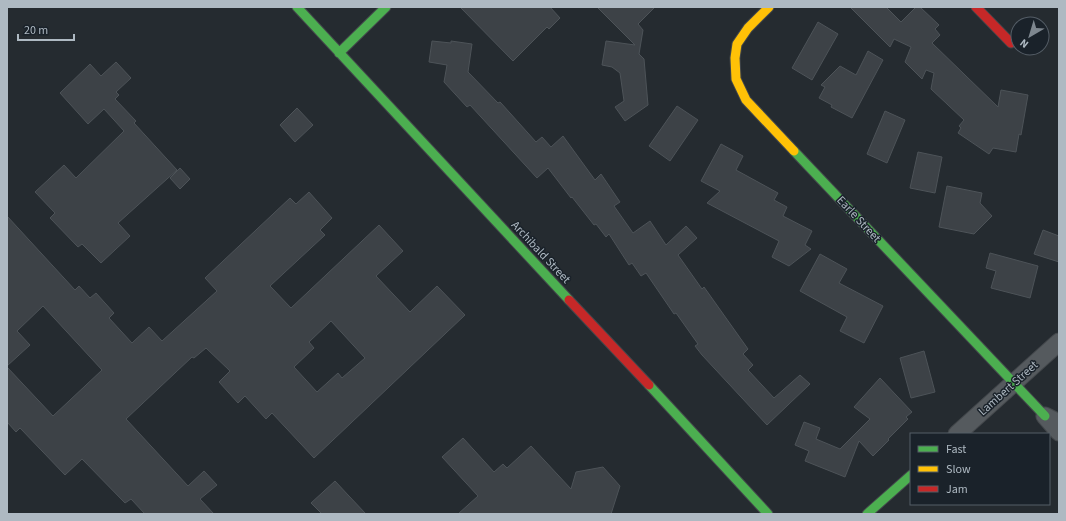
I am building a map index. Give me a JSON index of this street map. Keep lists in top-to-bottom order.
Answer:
{
  "streets": {
    "street": ["Earle Street", "Archibald Street", "Lambert Street"]
  },
  "crossings": [
    ["Earle Street", "Lambert Street"]
  ],
  "legend": ["Fast", "Slow", "Jam"],
  "scale_bar": "20 m",
  "north": "bottom left"
}
